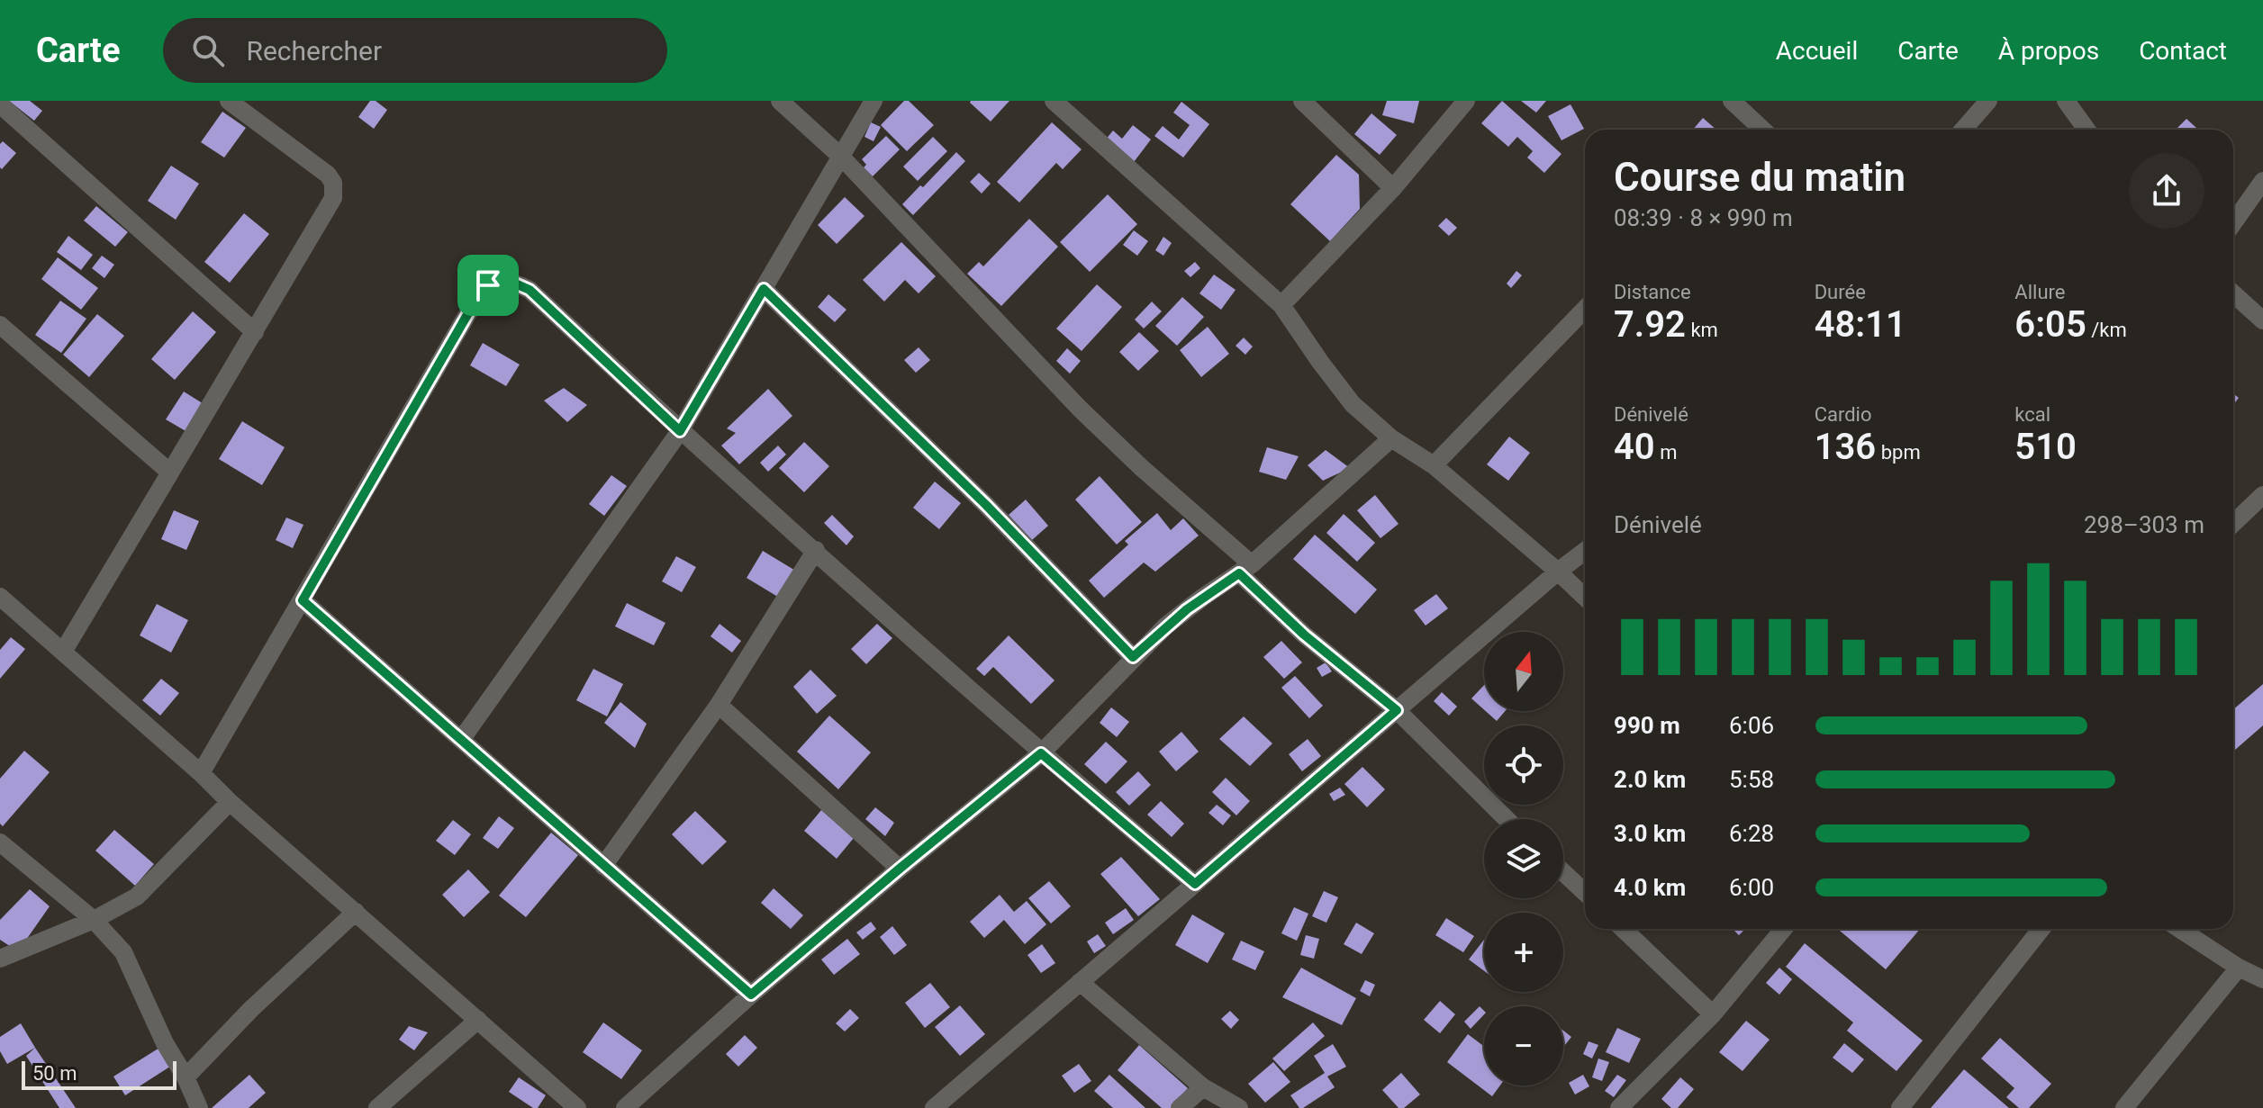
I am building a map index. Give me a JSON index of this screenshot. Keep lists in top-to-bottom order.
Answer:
{
  "scale_bar": "50 m",
  "north": "top",
  "page": {
    "header": "Carte",
    "search": "Rechercher",
    "nav": [
      "Accueil",
      "Carte",
      "À propos",
      "Contact"
    ],
    "heading": ["Course du matin", "08:39 · 8 × 990 m"],
    "stats": [
      ["Distance", "7.92 km"],
      ["Durée", "48:11"],
      ["Allure", "6:05 /km"],
      ["Dénivelé", "40 m"],
      ["Cardio", "136 bpm"],
      ["kcal", "510"]
    ],
    "chart": ["Dénivelé", "298–303 m"],
    "map_buttons": ["+", "−"],
    "list": [
      {
        "name": "990 m",
        "note": "6:06"
      },
      {
        "name": "2.0 km",
        "note": "5:58"
      },
      {
        "name": "3.0 km",
        "note": "6:28"
      },
      {
        "name": "4.0 km",
        "note": "6:00"
      }
    ],
    "scale": "50 m"
  }
}
